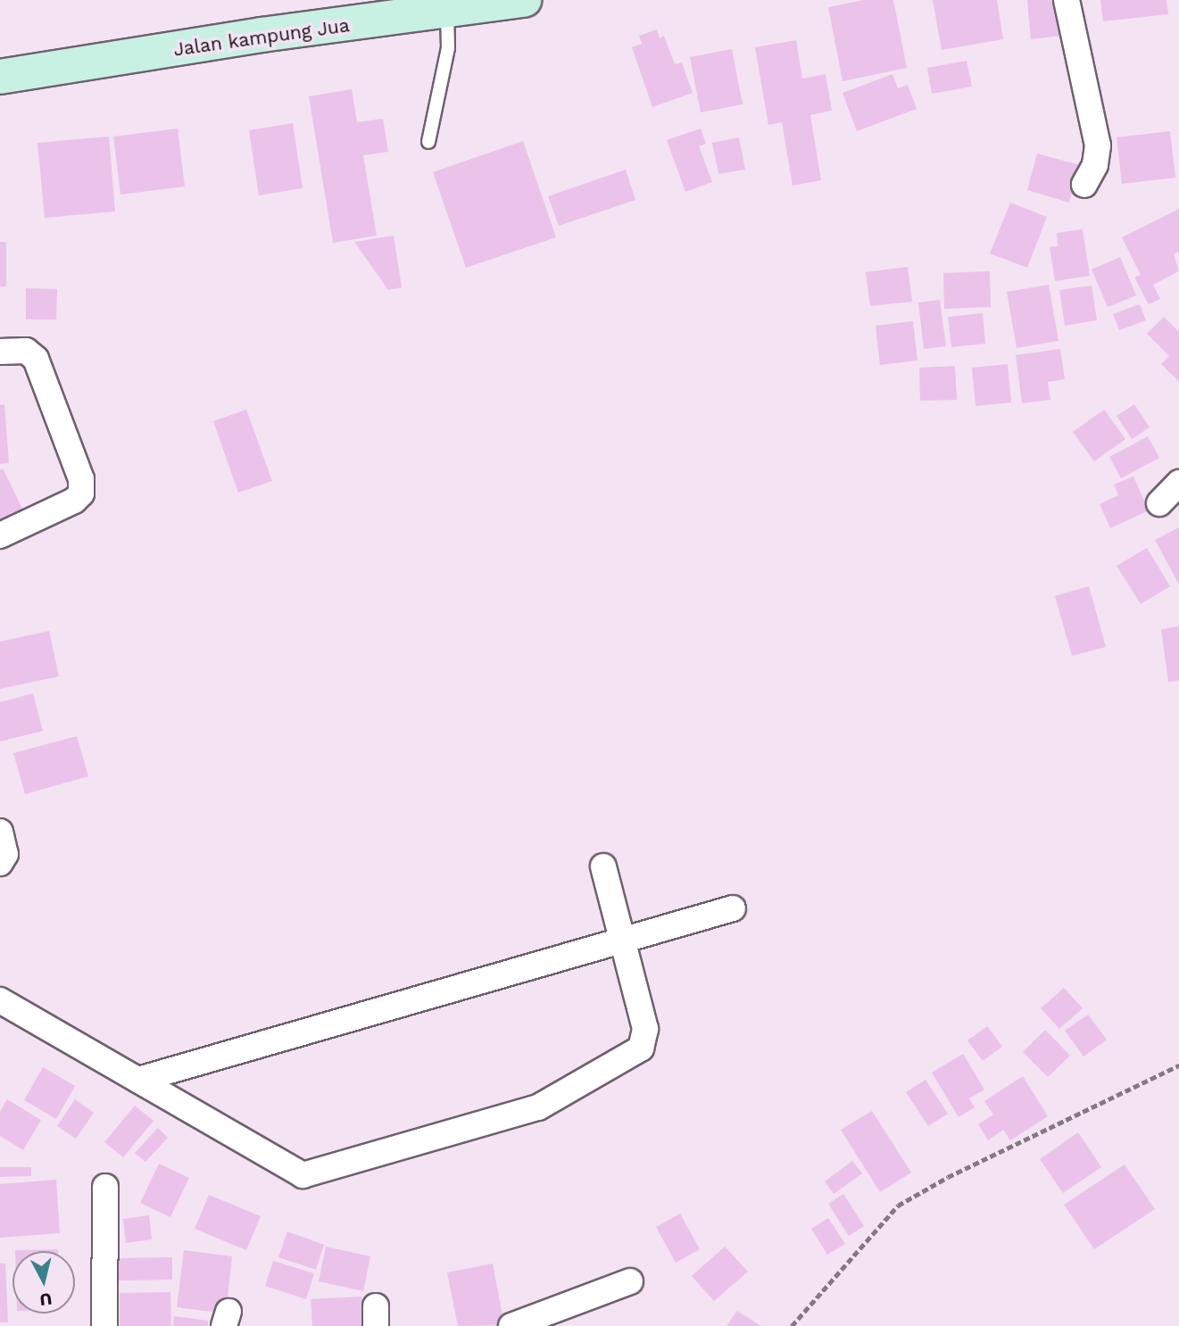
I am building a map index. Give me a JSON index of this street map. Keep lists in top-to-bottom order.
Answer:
{
  "streets": {
    "street": ["Jalan kampung Jua"]
  },
  "north": "bottom"
}
